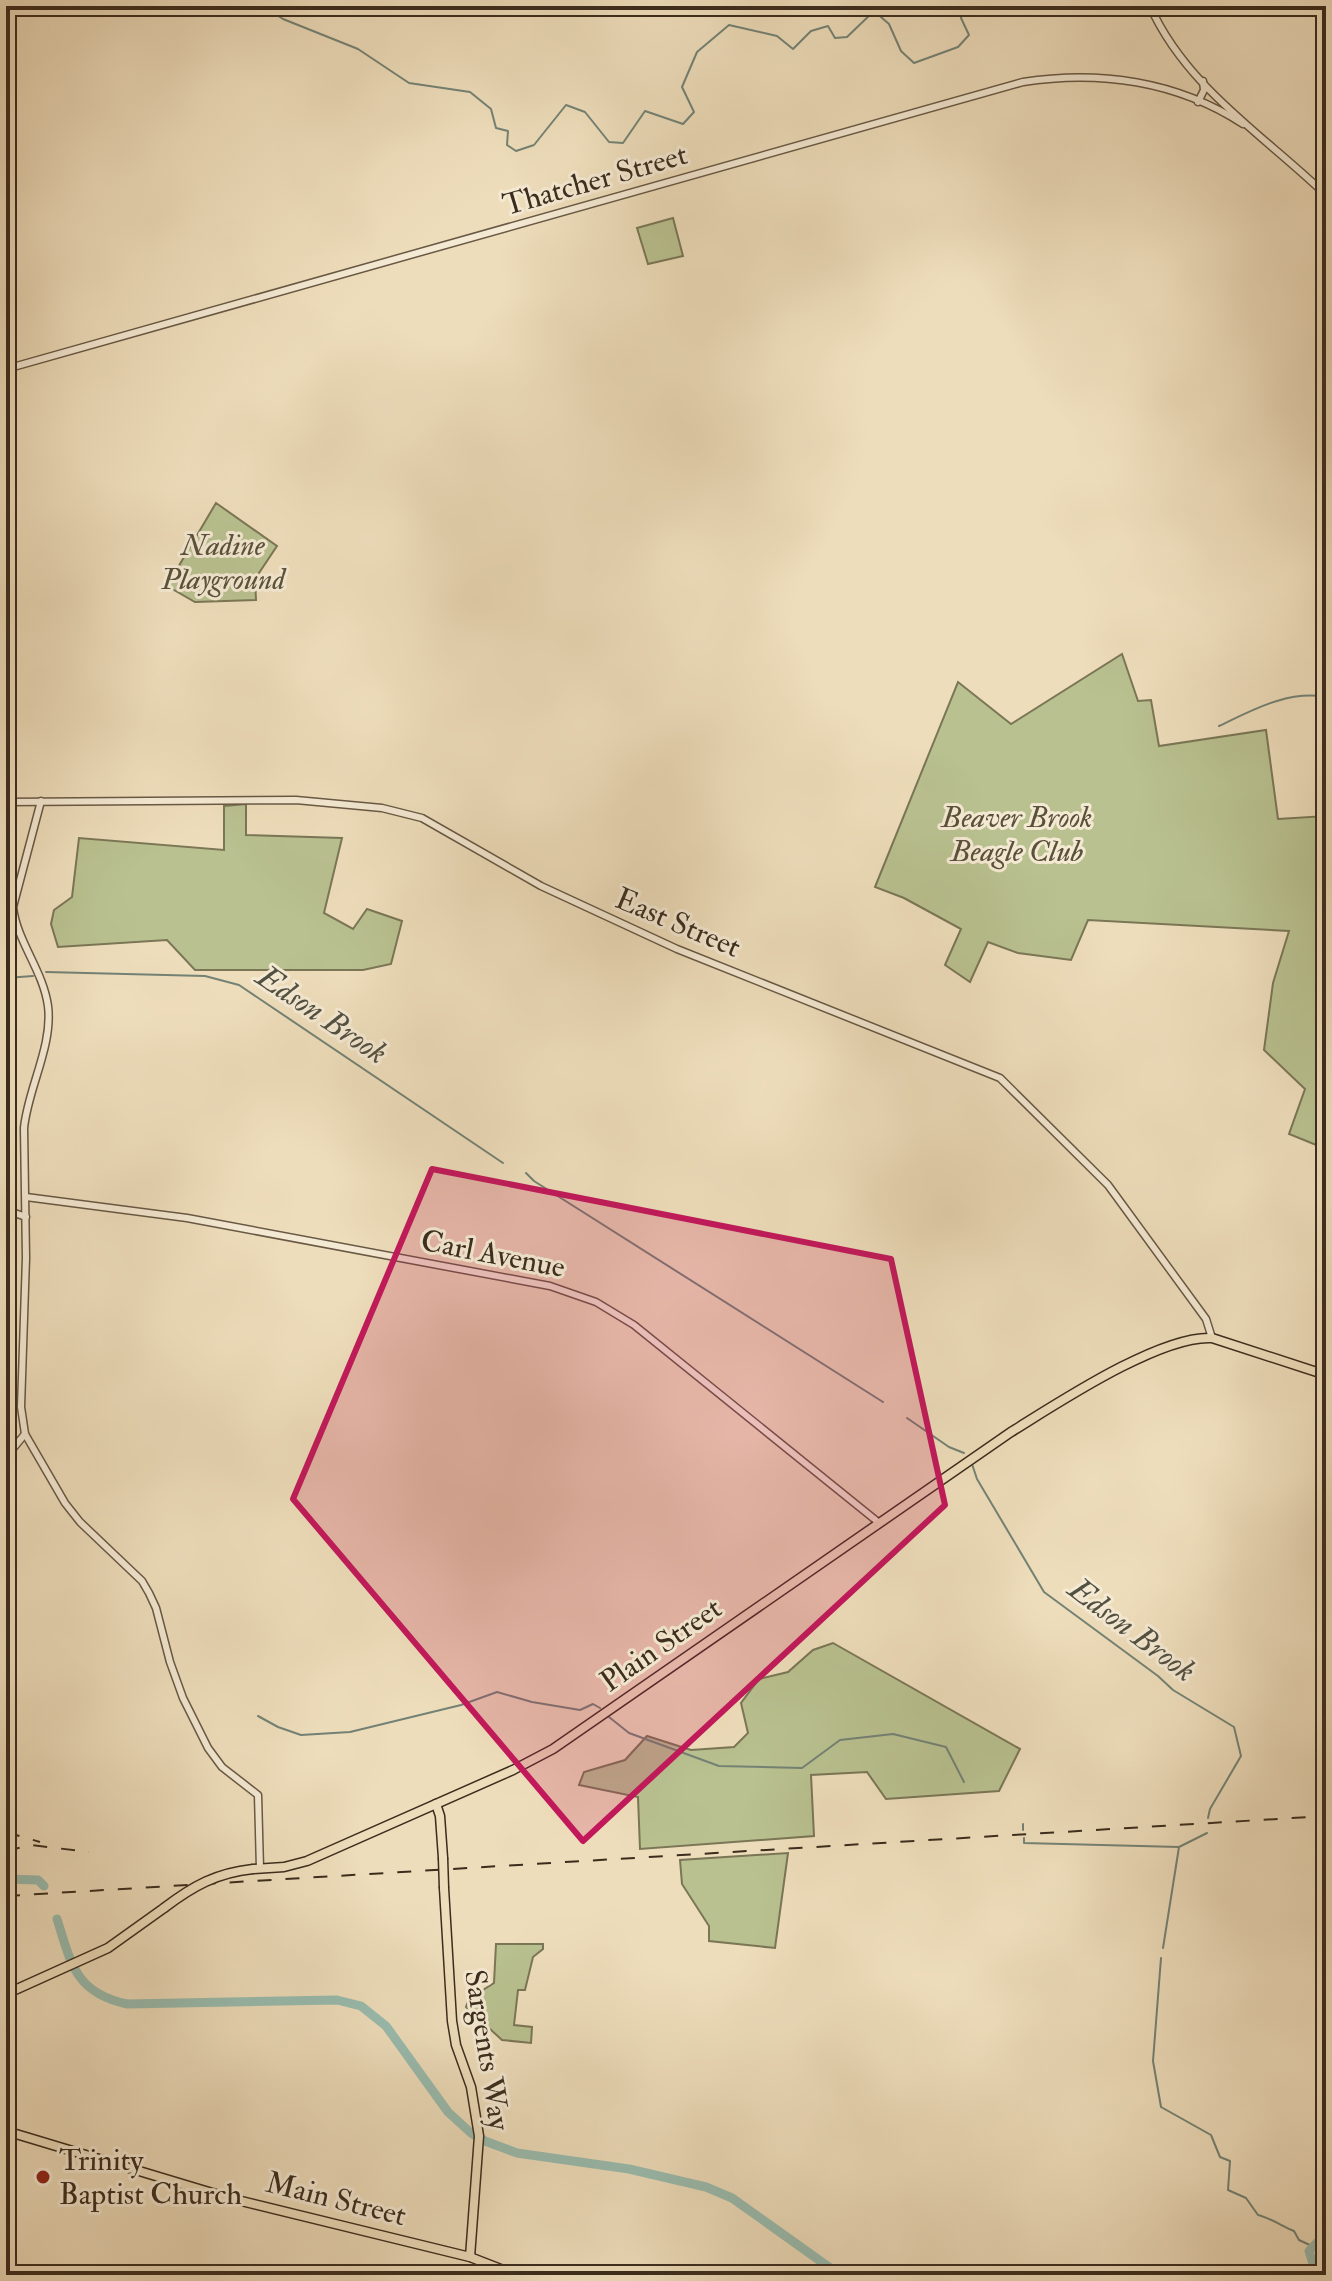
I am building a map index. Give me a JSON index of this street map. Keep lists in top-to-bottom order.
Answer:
{
  "streets": {
    "main road": ["Plain Street", "Sargents Way", "Main Street"],
    "street": ["Thatcher Street", "East Street", "Carl Avenue"]
  },
  "crossings": [
    ["East Street", "Plain Street"],
    ["Carl Avenue", "Plain Street"],
    ["Plain Street", "Sargents Way"],
    ["Sargents Way", "Main Street"]
  ],
  "water": ["Edson Brook"],
  "parks": ["Nadine Playground", "Beaver Brook Beagle Club"],
  "places": ["Trinity Baptist Church"]
}
